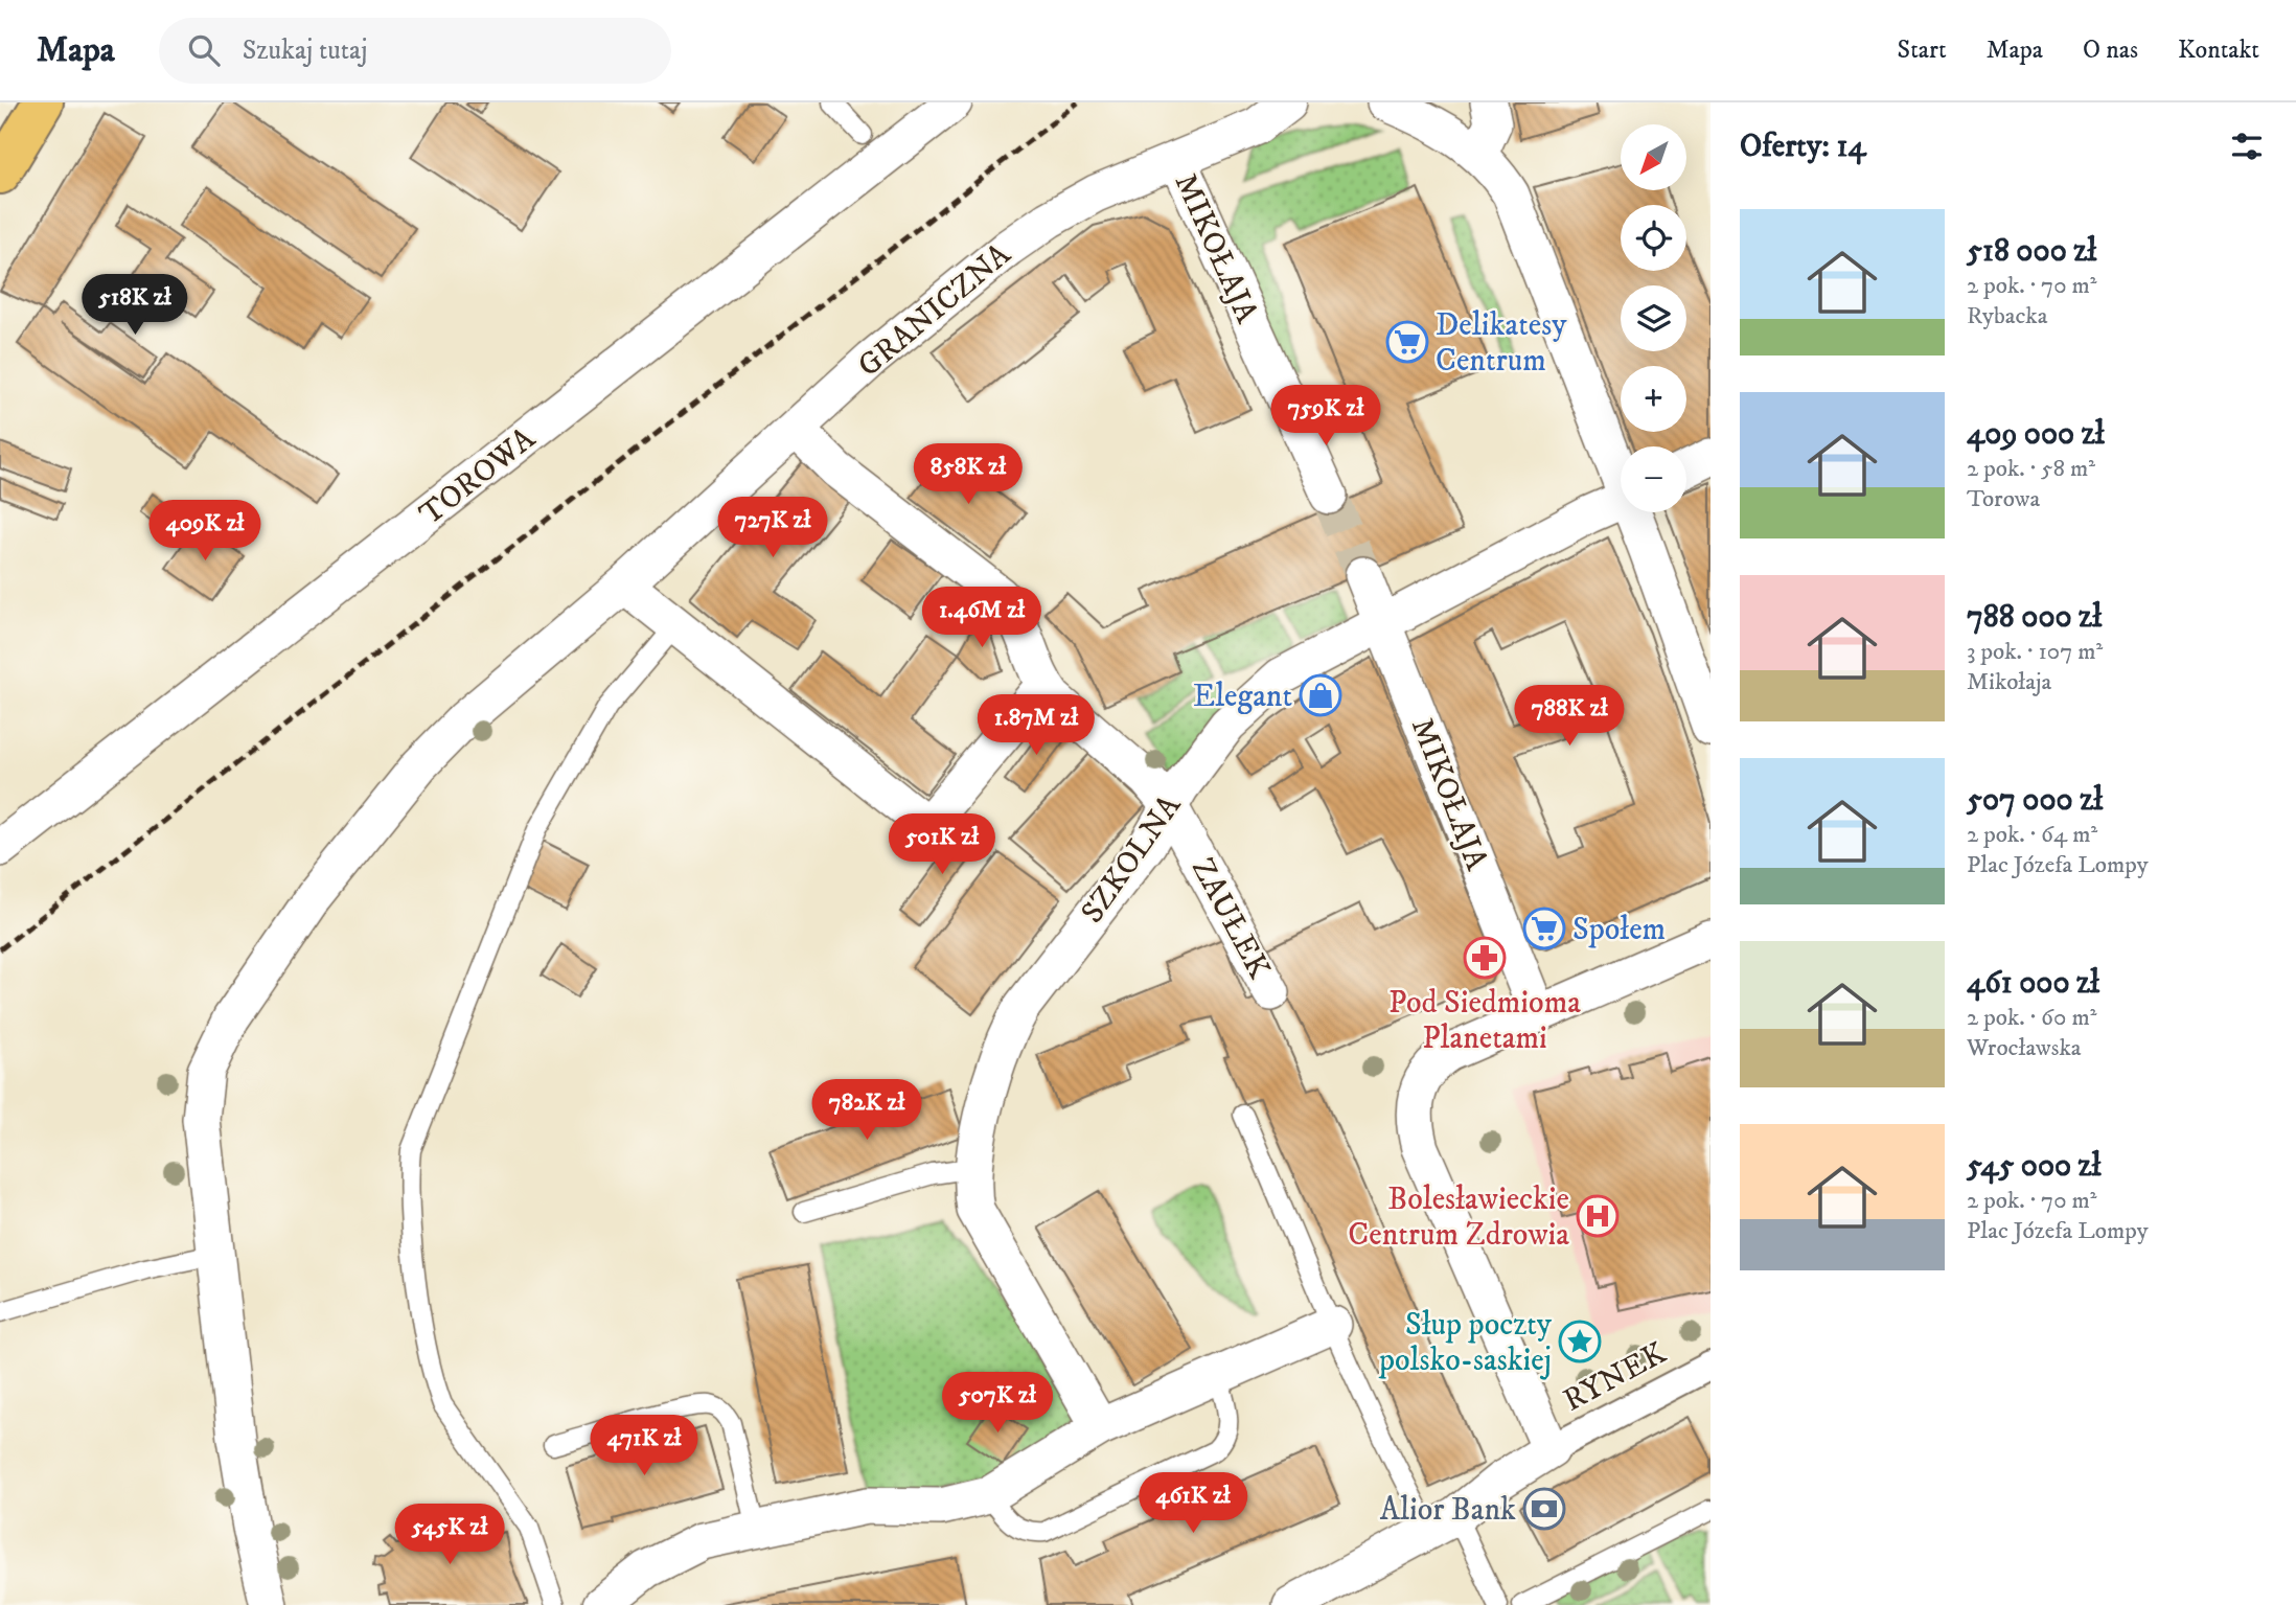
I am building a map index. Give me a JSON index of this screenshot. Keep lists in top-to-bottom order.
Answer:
{
  "streets": {
    "street": [
      "MIKOŁAJA",
      "GRANICZNA",
      "TOROWA",
      "SZKOLNA",
      "ZAUŁEK",
      "RYNEK"
    ]
  },
  "crossings": [
    ["MIKOŁAJA", "GRANICZNA"],
    ["MIKOŁAJA", "SZKOLNA"],
    ["SZKOLNA", "ZAUŁEK"]
  ],
  "places": {
    "supermarket": ["Delikatesy Centrum", "Społem"],
    "shop": ["Elegant"],
    "pharmacy": ["Pod Siedmioma Planetami"],
    "hospital": ["Bolesławieckie Centrum Zdrowia"],
    "place": ["Słup poczty polsko-saskiej"],
    "bank": ["Alior Bank"]
  },
  "north": "bottom left",
  "page": {
    "header": "Mapa",
    "search": "Szukaj tutaj",
    "nav": [
      "Start",
      "Mapa",
      "O nas",
      "Kontakt"
    ],
    "heading": "Oferty: 14",
    "map_buttons": ["+", "−"],
    "list": [
      {
        "name": "518 000 zł",
        "note": "2 pok. · 70 m² · Rybacka"
      },
      {
        "name": "409 000 zł",
        "note": "2 pok. · 58 m² · Torowa"
      },
      {
        "name": "788 000 zł",
        "note": "3 pok. · 107 m² · Mikołaja"
      },
      {
        "name": "507 000 zł",
        "note": "2 pok. · 64 m² · Plac Józefa Lompy"
      },
      {
        "name": "461 000 zł",
        "note": "2 pok. · 60 m² · Wrocławska"
      },
      {
        "name": "545 000 zł",
        "note": "2 pok. · 70 m² · Plac Józefa Lompy"
      }
    ],
    "price": [
      "518K zł",
      "759K zł",
      "858K zł",
      "727K zł",
      "409K zł",
      "1.46M zł",
      "788K zł",
      "1.87M zł",
      "501K zł",
      "782K zł",
      "507K zł",
      "471K zł",
      "461K zł",
      "545K zł"
    ]
  }
}
